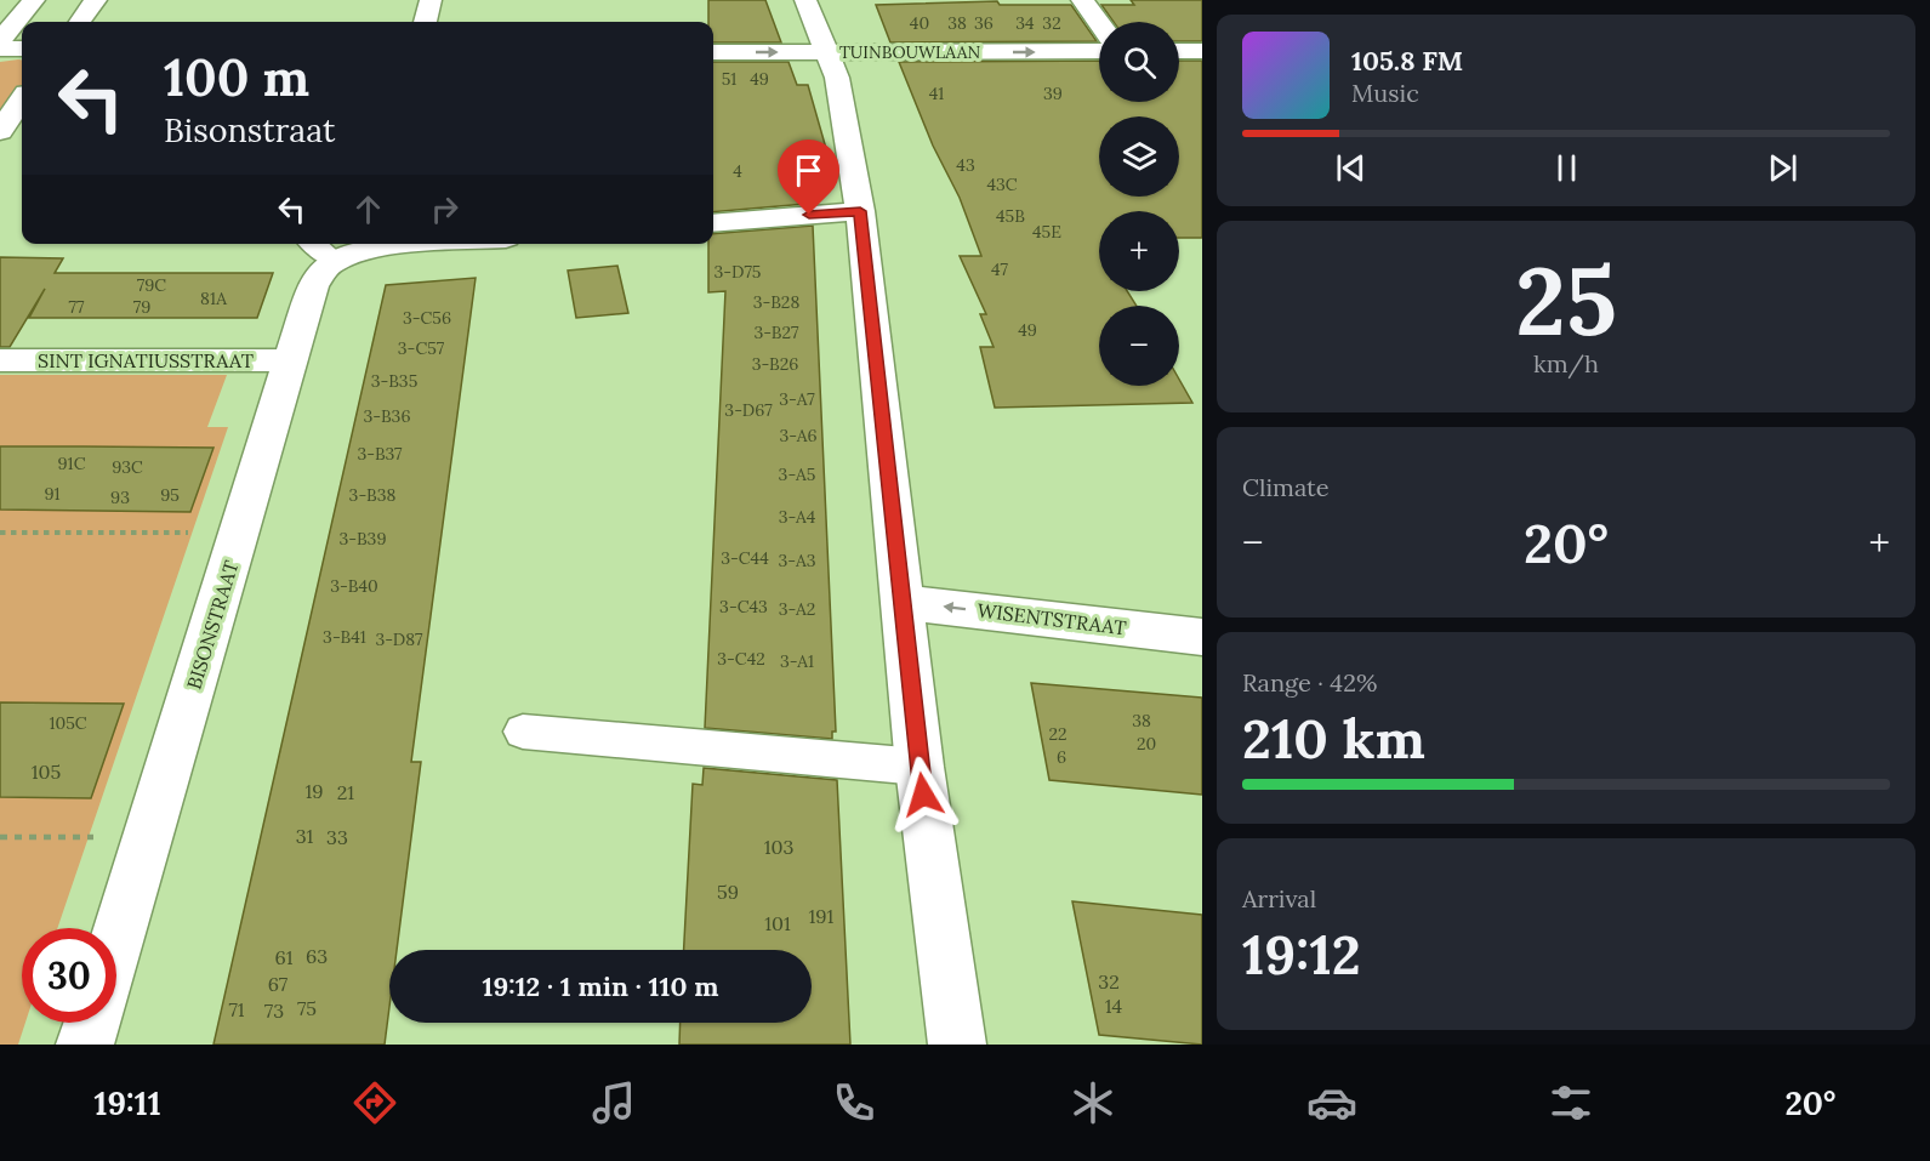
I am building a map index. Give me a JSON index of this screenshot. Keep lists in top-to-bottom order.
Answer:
{
  "streets": {
    "street": [
      "TUINBOUWLAAN",
      "SINT IGNATIUSSTRAAT",
      "WISENTSTRAAT",
      "BISONSTRAAT"
    ]
  },
  "crossings": [
    ["SINT IGNATIUSSTRAAT", "BISONSTRAAT"]
  ],
  "one_way": ["WISENTSTRAAT"],
  "house_numbers": [
    "40",
    "38",
    "36",
    "34",
    "32",
    "51",
    "49",
    "41",
    "39",
    "43",
    "4",
    "43C",
    "45B",
    "45E",
    "47",
    "3-D75",
    "79C",
    "81A",
    "3-B28",
    "77",
    "79",
    "3-C56",
    "49",
    "3-B27",
    "3-C57",
    "3-B26",
    "3-B35",
    "3-A7",
    "3-D67",
    "3-B36",
    "3-A6",
    "3-B37",
    "91C",
    "93C",
    "3-A5",
    "91",
    "95",
    "3-B38",
    "93",
    "3-A4",
    "3-B39",
    "3-C44",
    "3-A3",
    "3-B40",
    "3-C43",
    "3-A2",
    "3-B41",
    "3-D87",
    "3-C42",
    "3-A1",
    "38",
    "105C",
    "22",
    "20",
    "6",
    "105",
    "19",
    "21",
    "31",
    "33",
    "103",
    "59",
    "191",
    "101",
    "63",
    "61",
    "32",
    "67",
    "14",
    "75",
    "71",
    "73"
  ],
  "page": {
    "map_buttons": ["+", "−"],
    "turn": ["100 m", "Bisonstraat"],
    "song": ["105.8 FM", "Music"],
    "tile": [
      ["25", "km/h"],
      "Climate",
      ["Range · 42%", "210 km"],
      ["Arrival", "19:12"]
    ],
    "heat": ["−", "20°", "+"],
    "limit": "30",
    "trip": "19:12 · 1 min · 110 m",
    "tabs": ["19:11", "20°"]
  }
}
